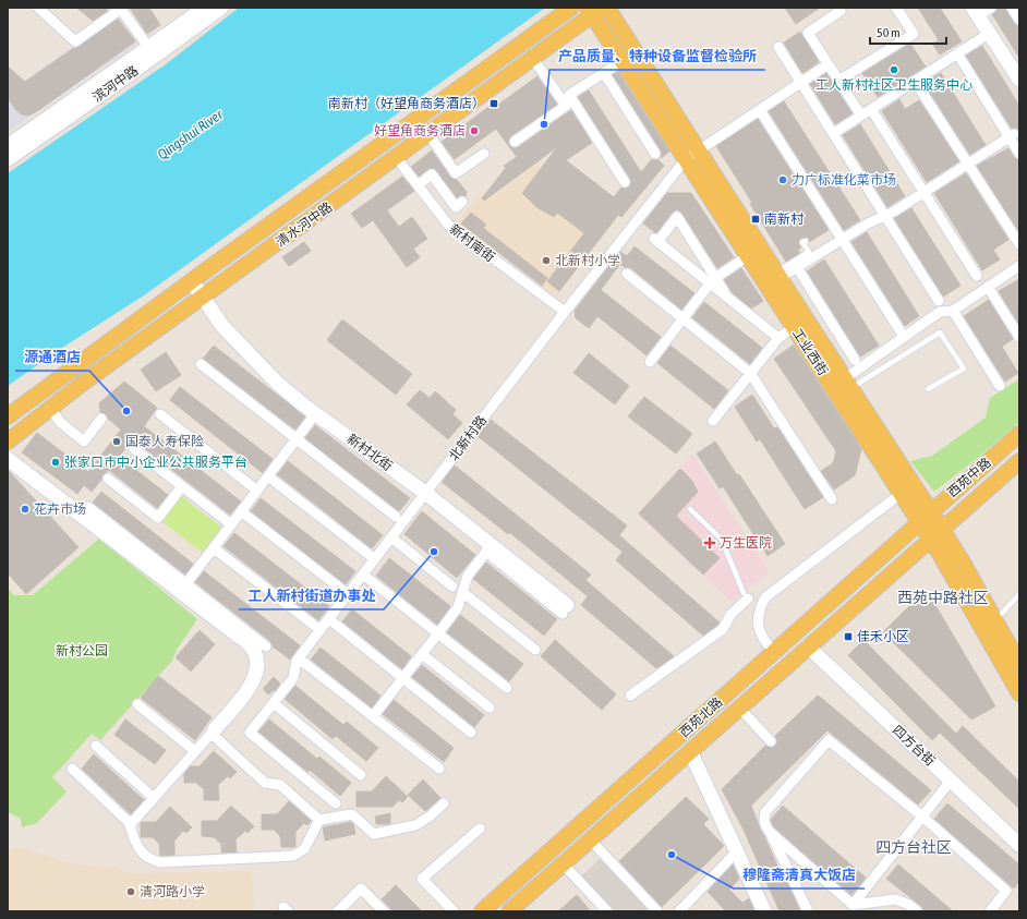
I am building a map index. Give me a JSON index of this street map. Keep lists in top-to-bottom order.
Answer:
{
  "streets": {
    "main road": [
      "清水河中路",
      "工业西街",
      "西苑中路",
      "西苑北路"
    ],
    "street": [
      "滨河中路",
      "新村南街",
      "北新村路",
      "新村北街",
      "四方台街"
    ]
  },
  "crossings": [
    ["清水河中路", "新村南街"],
    ["清水河中路", "工业西街"],
    ["清水河中路", "新村北街"],
    ["新村南街", "北新村路"],
    ["工业西街", "北新村路"],
    ["工业西街", "西苑中路"],
    ["工业西街", "西苑北路"],
    ["北新村路", "新村北街"],
    ["西苑中路", "西苑北路"],
    ["西苑北路", "四方台街"]
  ],
  "districts": ["西苑中路社区", "四方台社区"],
  "water": ["Qingshui River"],
  "parks": ["新村公园"],
  "places": {
    "other": [
      "工人新村社区卫生服务中心",
      "产品质量、特种设备监督检验所",
      "好望角商务酒店",
      "力广标准化菜市场",
      "北新村小学",
      "源通酒店",
      "国泰人寿保险",
      "张家口市中小企业公共服务平台",
      "花卉市场",
      "工人新村街道办事处",
      "穆隆斋清真大饭店",
      "清河路小学"
    ],
    "transit": ["南新村（好望角商务酒店）", "南新村", "佳禾小区"],
    "health": ["万生医院"]
  },
  "scale_bar": "50 m"
}
